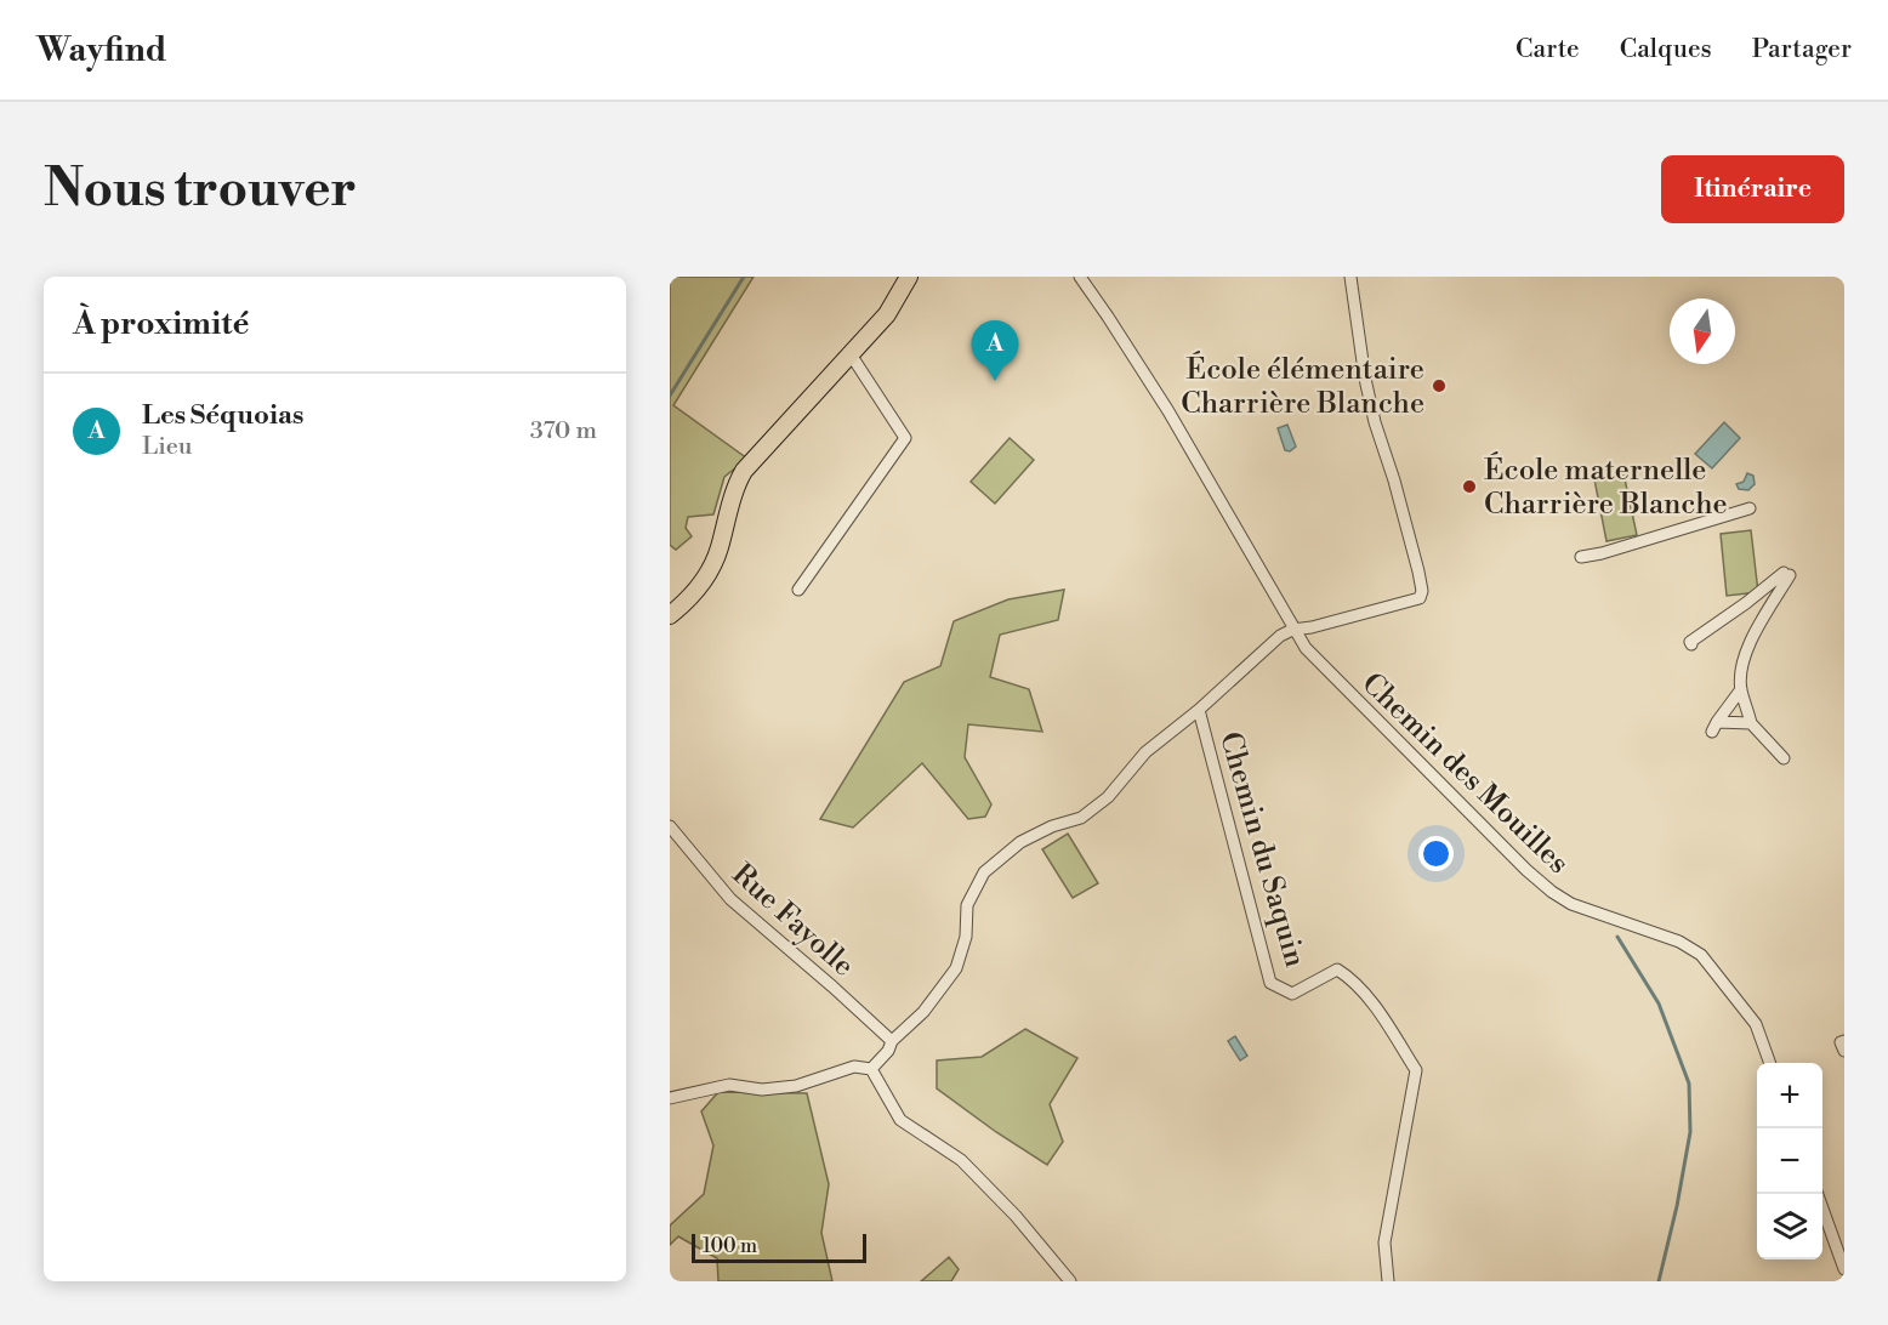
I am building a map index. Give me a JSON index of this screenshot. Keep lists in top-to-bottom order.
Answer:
{
  "streets": {
    "street": ["Chemin des Mouilles", "Chemin du Saquin", "Rue Fayolle"]
  },
  "places": ["École élémentaire Charrière Blanche", "École maternelle Charrière Blanche"],
  "scale_bar": "100 m",
  "north": "bottom",
  "page": {
    "header": "Wayfind",
    "nav": ["Carte", "Calques", "Partager"],
    "buttons": "Itinéraire",
    "title": "Nous trouver",
    "heading": "À proximité",
    "pins": "A",
    "list": [
      {
        "mark": "A",
        "name": "Les Séquoias",
        "note": "Lieu",
        "value": "370 m"
      }
    ],
    "map_buttons": ["+", "−"],
    "scale": "100 m"
  }
}
